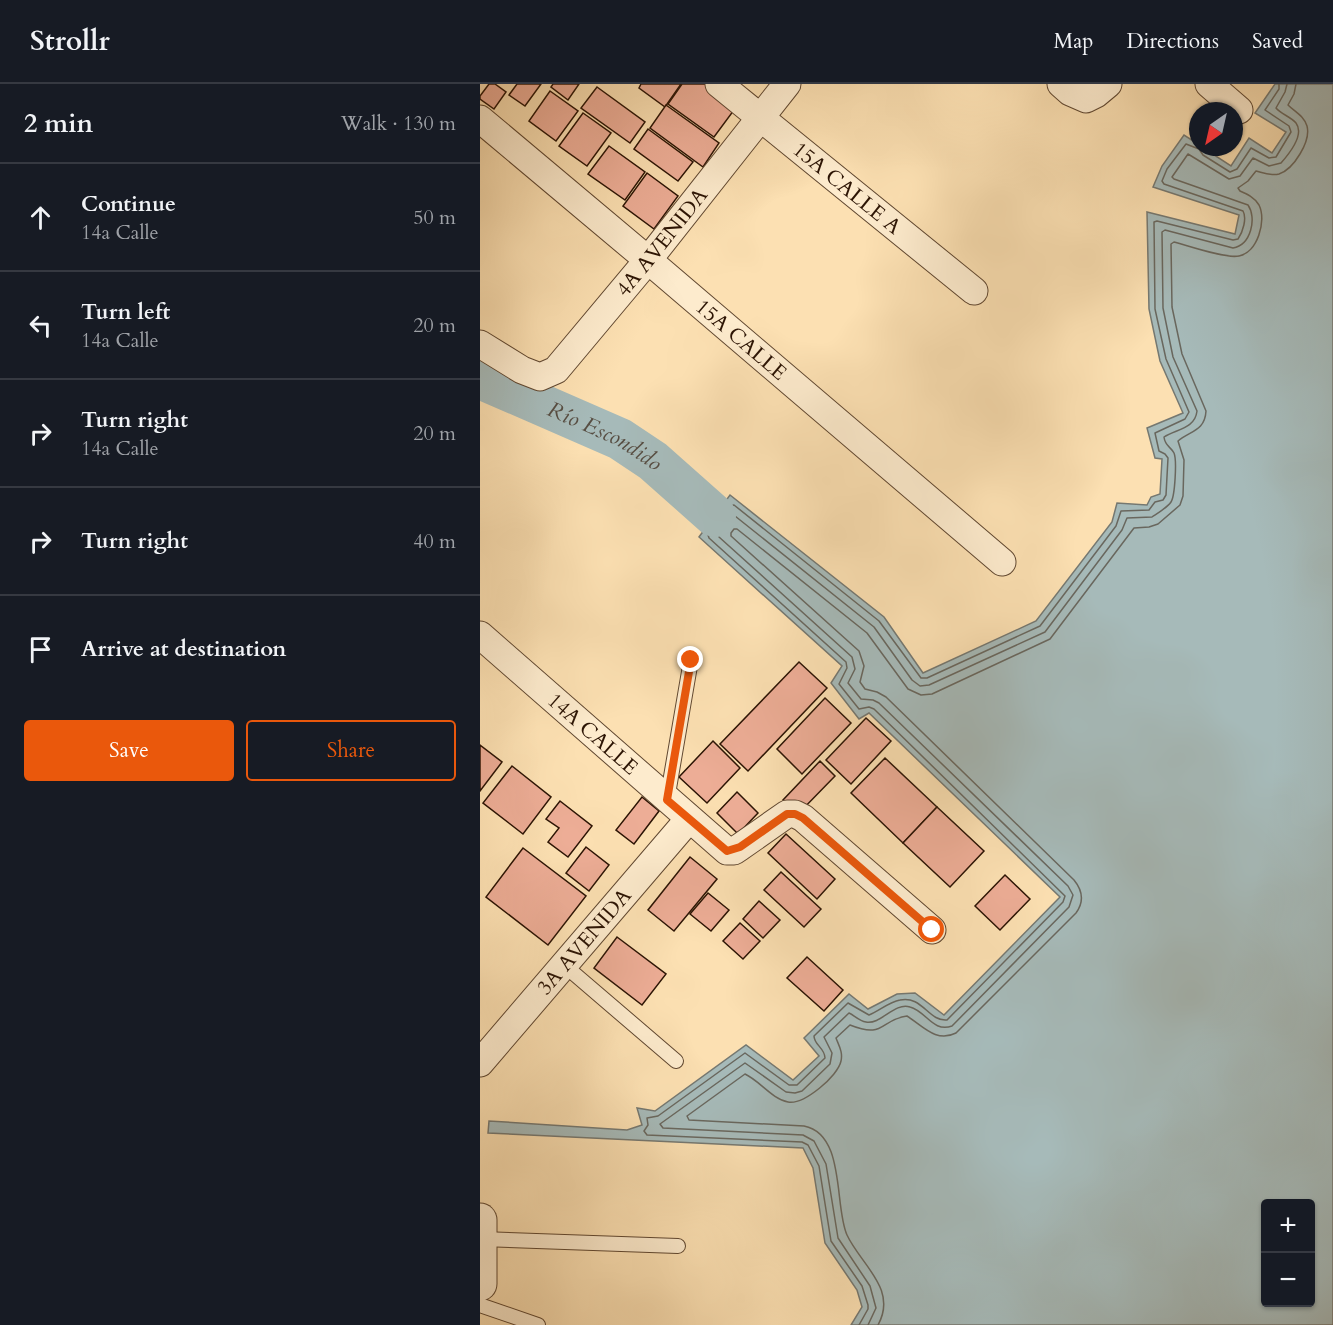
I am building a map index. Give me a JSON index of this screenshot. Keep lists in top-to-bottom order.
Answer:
{
  "streets": {
    "street": [
      "15A CALLE A",
      "4A AVENIDA",
      "15A CALLE",
      "14A CALLE",
      "3A AVENIDA"
    ]
  },
  "crossings": [
    ["15A CALLE A", "4A AVENIDA"],
    ["4A AVENIDA", "15A CALLE"],
    ["14A CALLE", "3A AVENIDA"]
  ],
  "water": ["Río Escondido"],
  "north": "bottom left",
  "page": {
    "header": "Strollr",
    "nav": ["Map", "Directions", "Saved"],
    "heading": ["2 min", "Walk · 130 m"],
    "list": [
      ["Continue", "14a Calle", "50 m"],
      ["Turn left", "14a Calle", "20 m"],
      ["Turn right", "14a Calle", "20 m"],
      ["Turn right", "40 m"],
      "Arrive at destination"
    ],
    "buttons": ["Save", "Share"],
    "map_buttons": ["+", "−"]
  }
}
